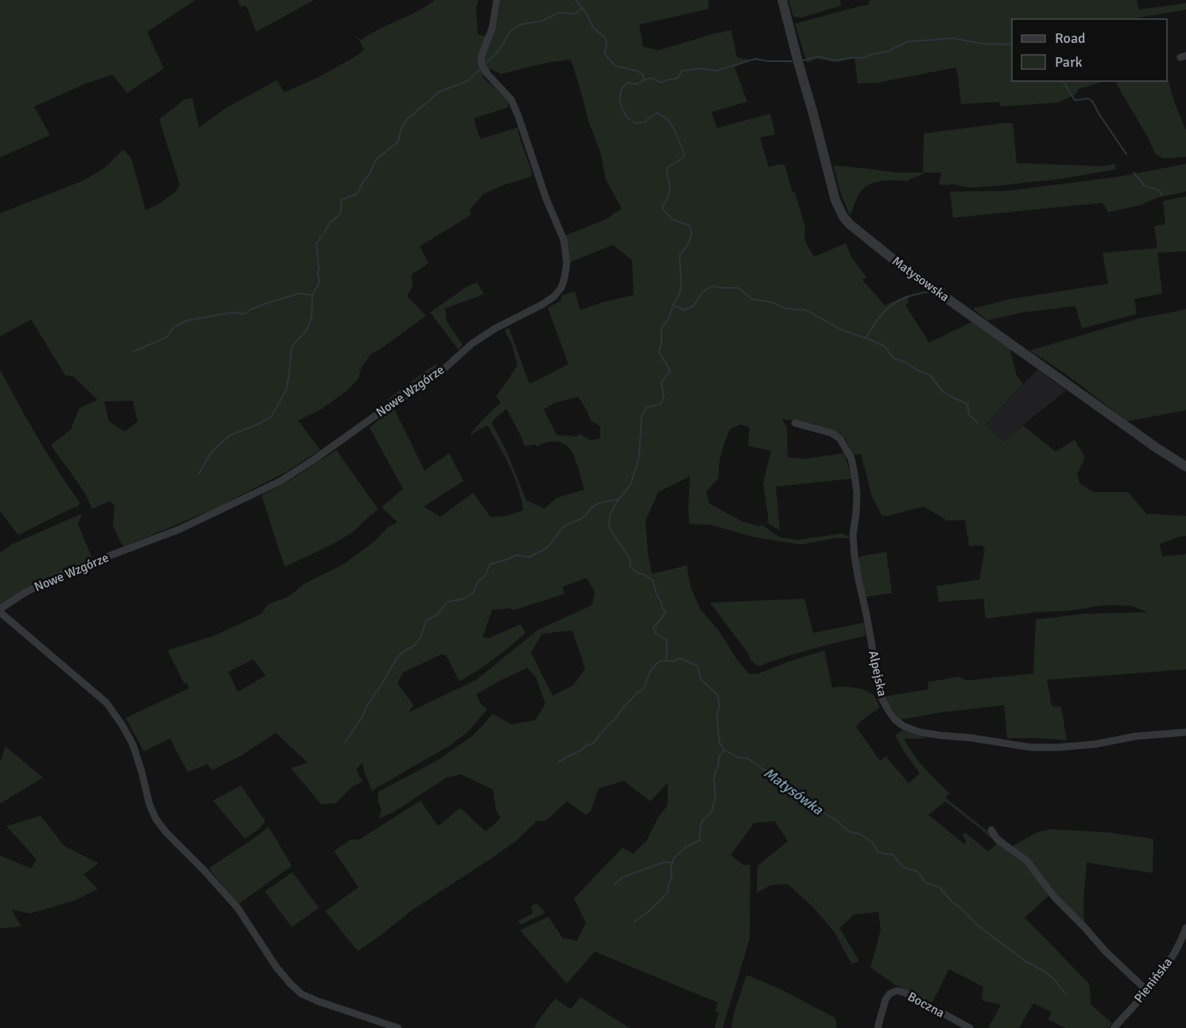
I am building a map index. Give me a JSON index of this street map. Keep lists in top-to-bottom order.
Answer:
{
  "streets": {
    "street": [
      "Matysowska",
      "Nowe Wzgórze",
      "Alpejska",
      "Pienińska",
      "Boczna"
    ]
  },
  "water": ["Matysówka"],
  "legend": ["Road", "Park"]
}
